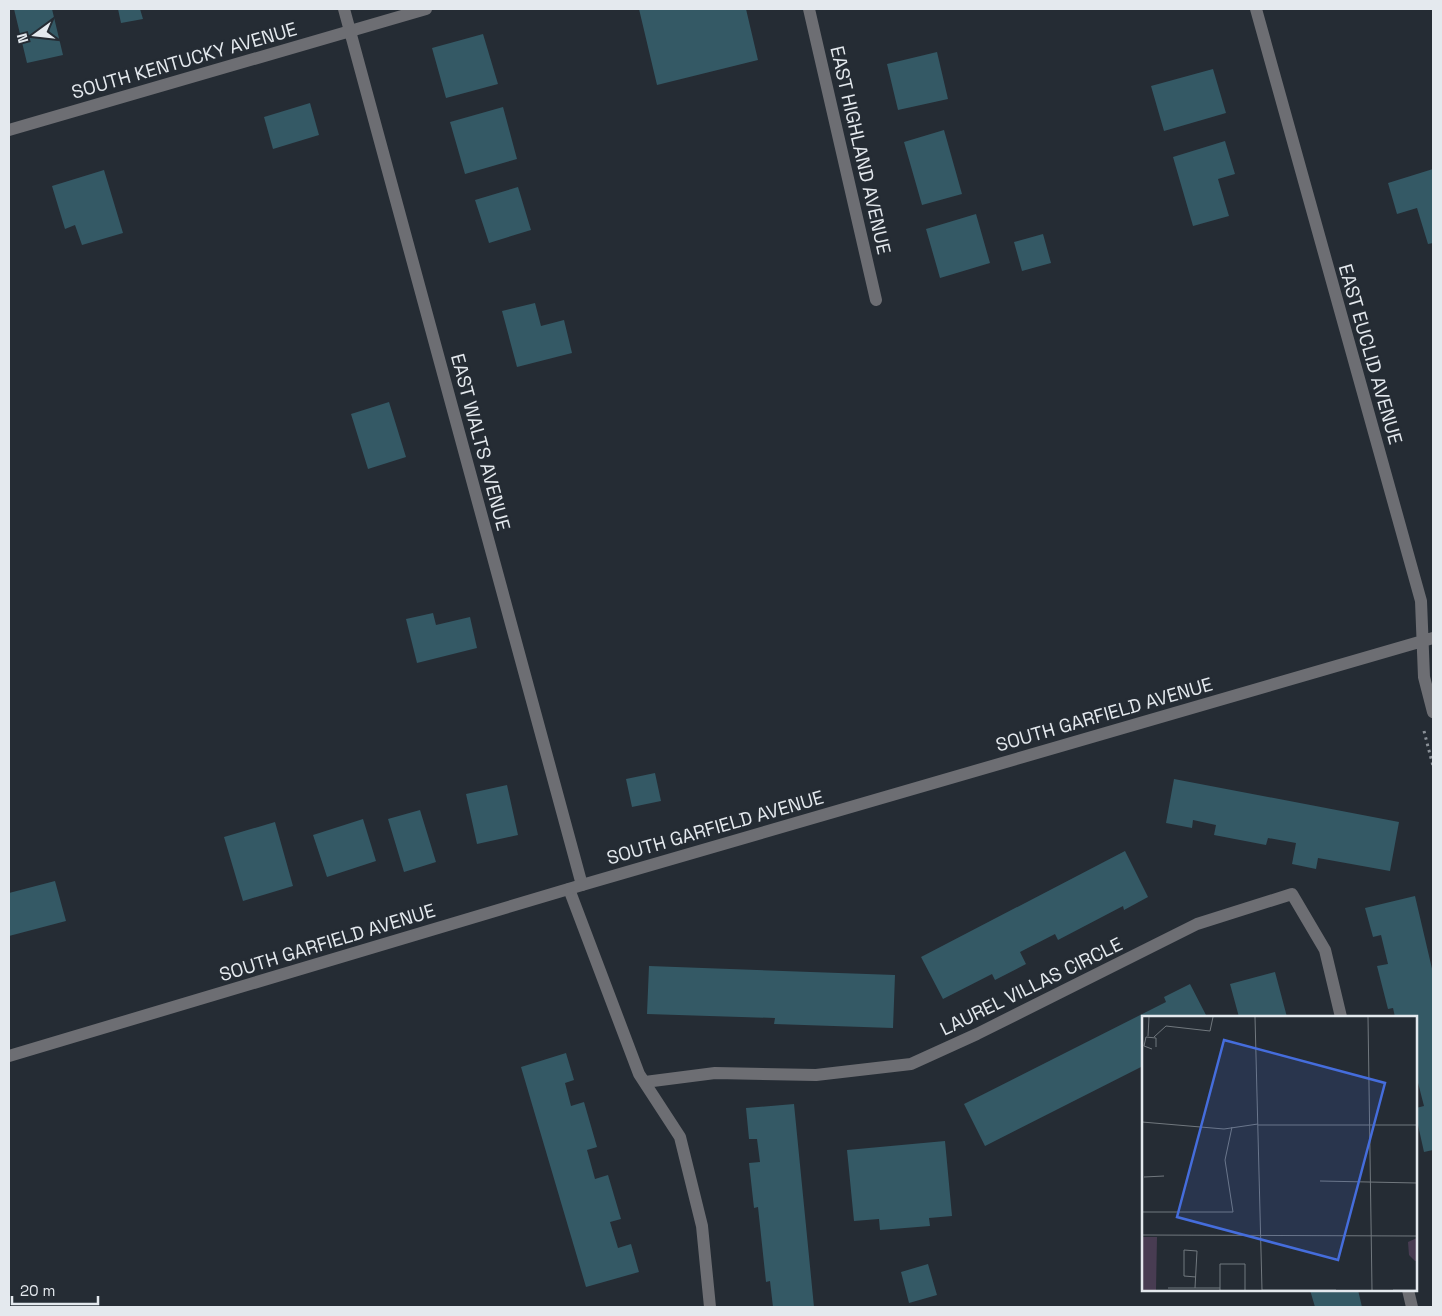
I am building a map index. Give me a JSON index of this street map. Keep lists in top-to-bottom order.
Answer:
{
  "streets": {
    "street": [
      "SOUTH KENTUCKY AVENUE",
      "EAST HIGHLAND AVENUE",
      "EAST EUCLID AVENUE",
      "EAST WALTS AVENUE",
      "SOUTH GARFIELD AVENUE",
      "LAUREL VILLAS CIRCLE"
    ]
  },
  "crossings": [
    ["SOUTH KENTUCKY AVENUE", "EAST WALTS AVENUE"],
    ["EAST EUCLID AVENUE", "SOUTH GARFIELD AVENUE"],
    ["EAST WALTS AVENUE", "SOUTH GARFIELD AVENUE"]
  ],
  "scale_bar": "20 m",
  "north": "left"
}
